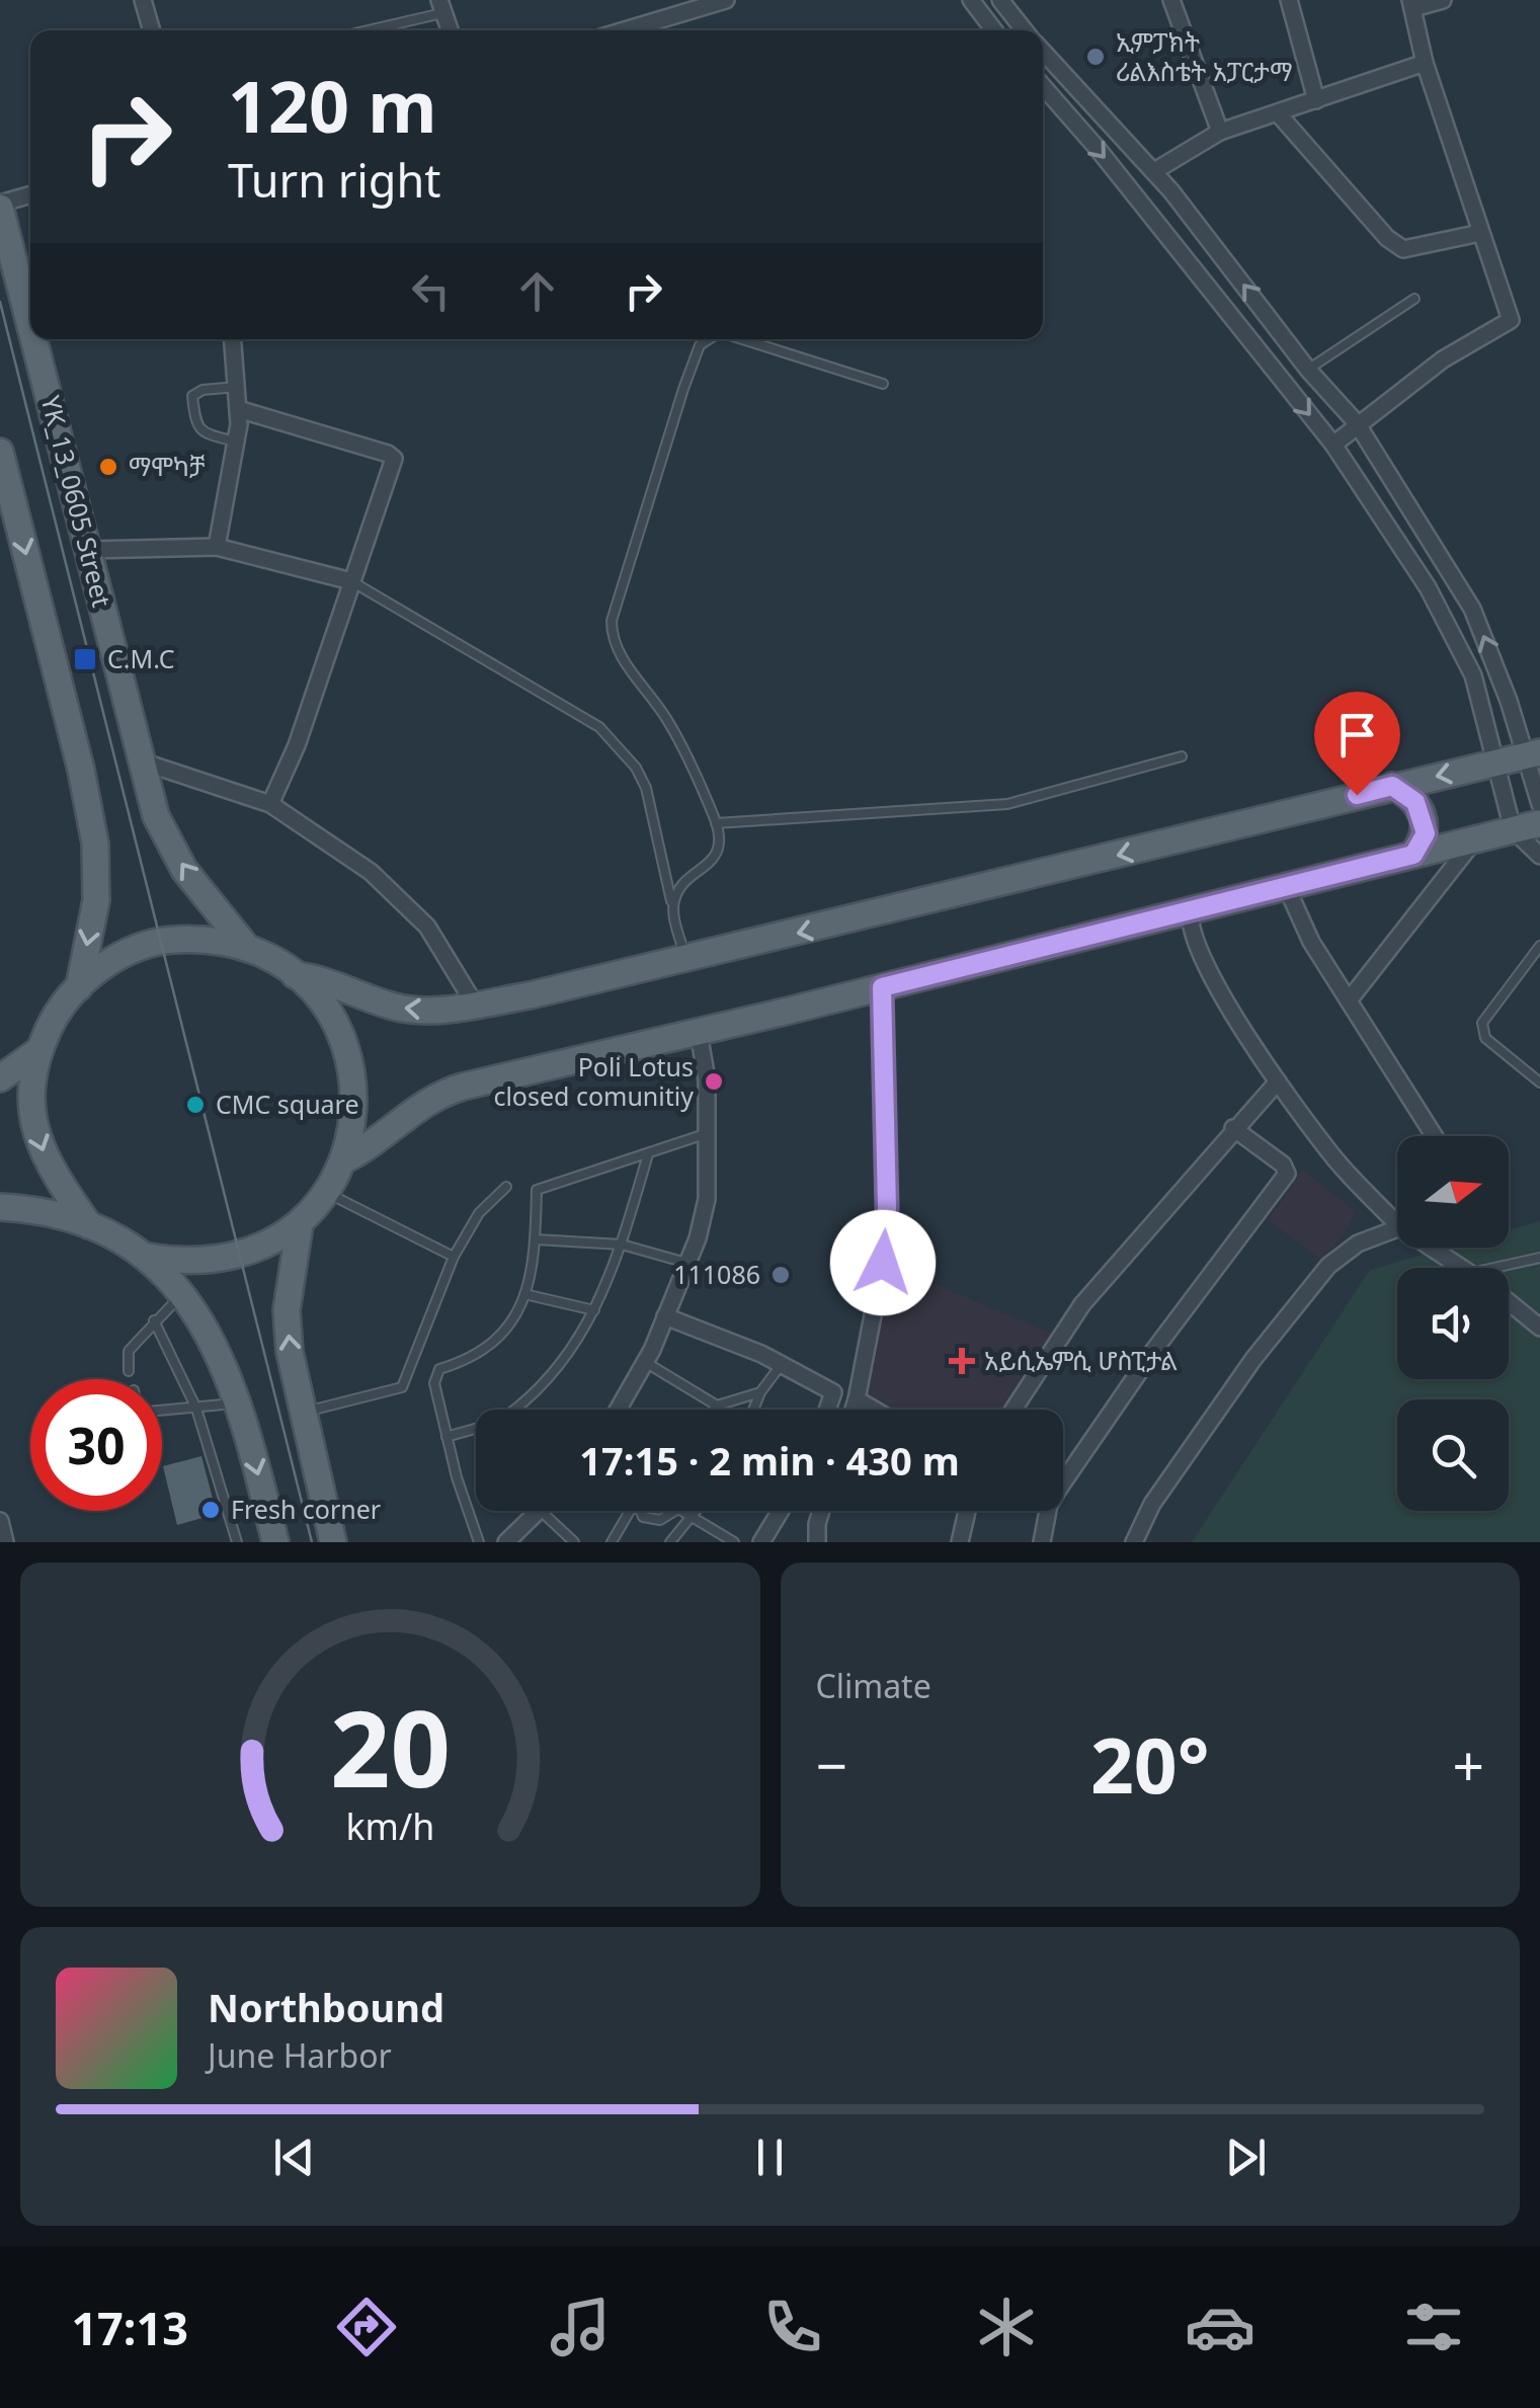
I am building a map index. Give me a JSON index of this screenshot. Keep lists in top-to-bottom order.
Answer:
{
  "streets": {
    "main road": ["YK_13_0605 Street"]
  },
  "places": {
    "other": [
      "ኢምፓክት ሪልእስቴት አፓርታማ",
      "ማሞካቻ",
      "Poli Lotus closed comunitiy",
      "CMC square",
      "111086",
      "Fresh corner"
    ],
    "transit": ["C.M.C"],
    "health": ["አይሲኤምሲ ሆስፒታል"]
  },
  "north": "right",
  "page": {
    "turn": ["120 m", "Turn right"],
    "limit": "30",
    "trip": "17:15 · 2 min · 430 m",
    "tile": "Climate",
    "heat": ["−", "20°", "+"],
    "song": ["Northbound", "June Harbor"],
    "tabs": "17:13",
    "gauge": ["20", "km/h"]
  }
}
